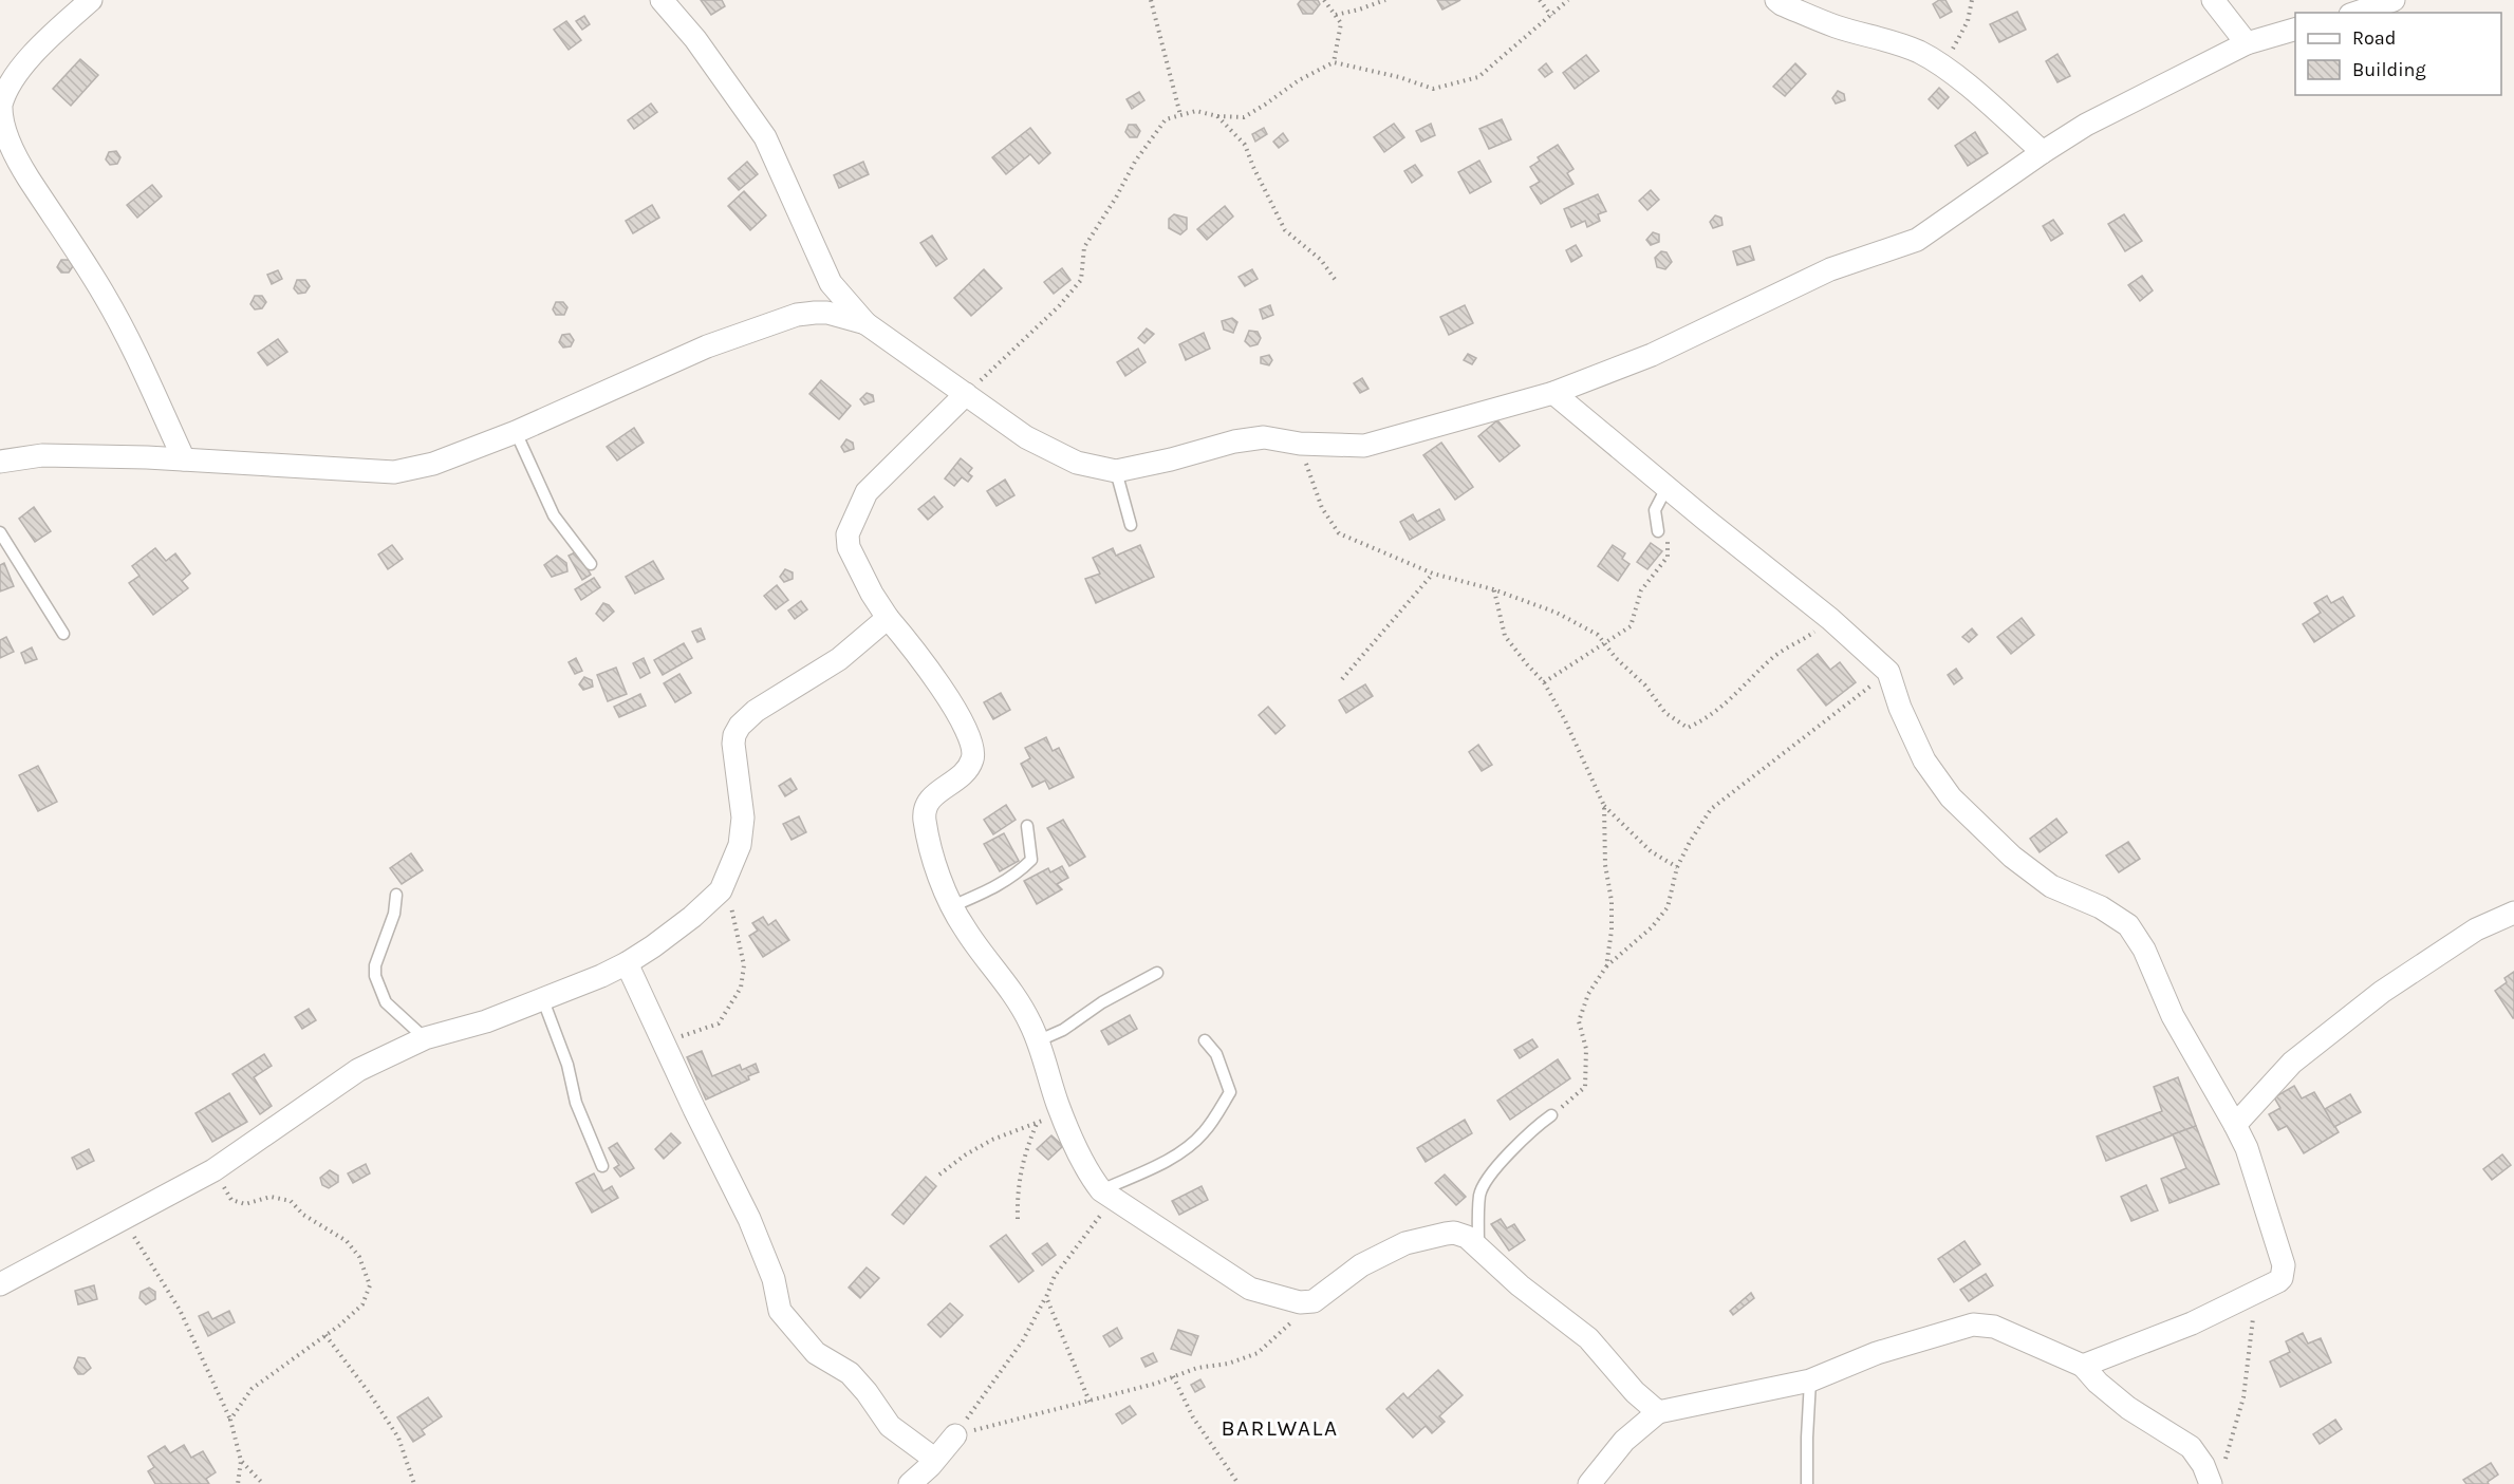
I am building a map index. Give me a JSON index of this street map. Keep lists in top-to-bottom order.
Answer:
{
  "districts": ["BARLWALA"],
  "legend": ["Road", "Building"]
}
